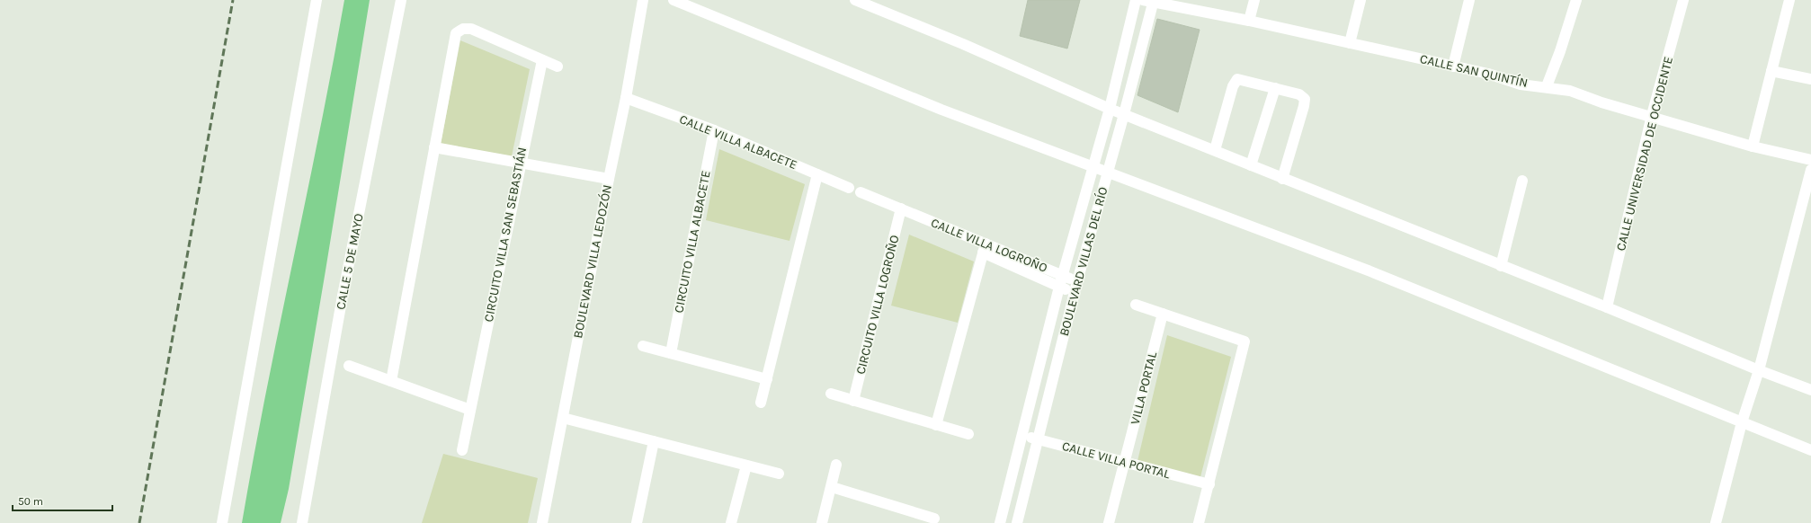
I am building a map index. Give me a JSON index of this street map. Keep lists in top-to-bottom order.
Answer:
{
  "streets": {
    "street": [
      "CALLE SAN QUINTÍN",
      "CALLE VILLA ALBACETE",
      "CALLE UNIVERSIDAD DE OCCIDENTE",
      "CIRCUITO VILLA SAN SEBASTIÁN",
      "CIRCUITO VILLA ALBACETE",
      "CALLE VILLA LOGROÑO",
      "CALLE 5 DE MAYO",
      "BOULEVARD VILLA LEDOZÓN",
      "BOULEVARD VILLAS DEL RÍO",
      "CIRCUITO VILLA LOGROÑO",
      "VILLA PORTAL",
      "CALLE VILLA PORTAL"
    ]
  },
  "crossings": [
    ["CALLE SAN QUINTÍN", "CALLE UNIVERSIDAD DE OCCIDENTE"],
    ["CALLE SAN QUINTÍN", "BOULEVARD VILLAS DEL RÍO"],
    ["CALLE VILLA ALBACETE", "CIRCUITO VILLA ALBACETE"],
    ["CALLE VILLA ALBACETE", "BOULEVARD VILLA LEDOZÓN"],
    ["CALLE VILLA LOGROÑO", "BOULEVARD VILLAS DEL RÍO"],
    ["CALLE VILLA LOGROÑO", "CIRCUITO VILLA LOGROÑO"],
    ["BOULEVARD VILLAS DEL RÍO", "CALLE VILLA PORTAL"],
    ["VILLA PORTAL", "CALLE VILLA PORTAL"]
  ],
  "scale_bar": "50 m"
}
